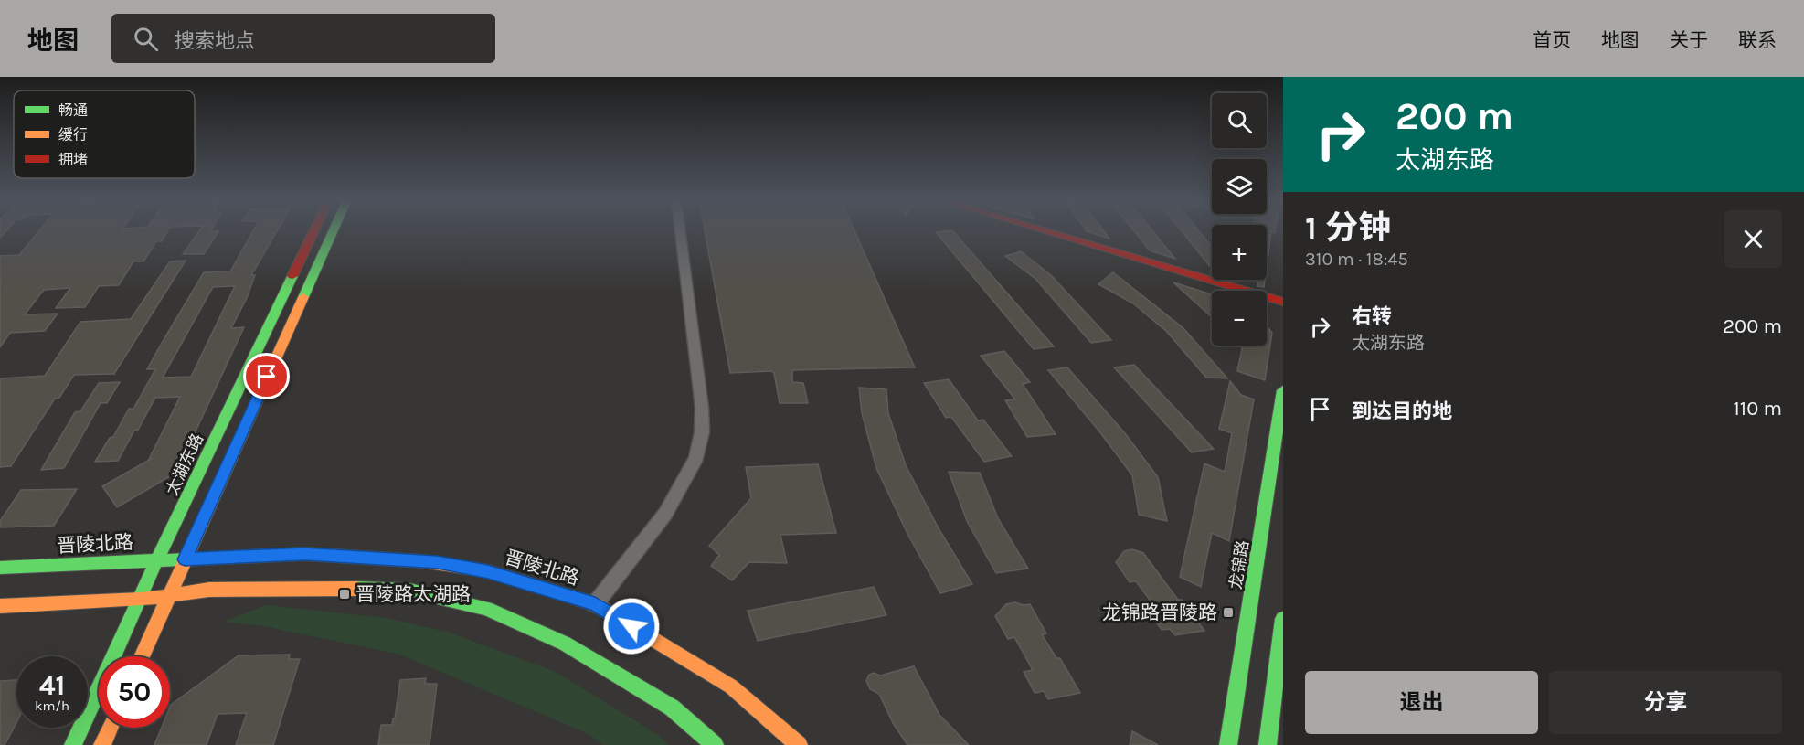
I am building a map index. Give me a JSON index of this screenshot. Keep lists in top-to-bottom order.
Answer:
{
  "streets": {
    "main road": ["太湖东路", "晋陵北路", "龙锦路"]
  },
  "crossings": [
    ["太湖东路", "晋陵北路"]
  ],
  "places": {
    "transit": ["晋陵路太湖路", "龙锦路晋陵路"]
  },
  "legend": ["畅通", "缓行", "拥堵"],
  "page": {
    "header": "地图",
    "search": "搜索地点",
    "nav": [
      "首页",
      "地图",
      "关于",
      "联系"
    ],
    "turn": ["200 m", "太湖东路"],
    "map_buttons": ["+", "−"],
    "heading": ["1 分钟", "310 m · 18:45"],
    "list": [
      {
        "name": "右转",
        "note": "太湖东路",
        "value": "200 m"
      },
      {
        "name": "到达目的地",
        "value": "110 m"
      }
    ],
    "speed": "41 km/h",
    "limit": "50",
    "buttons": ["退出", "分享"]
  }
}
